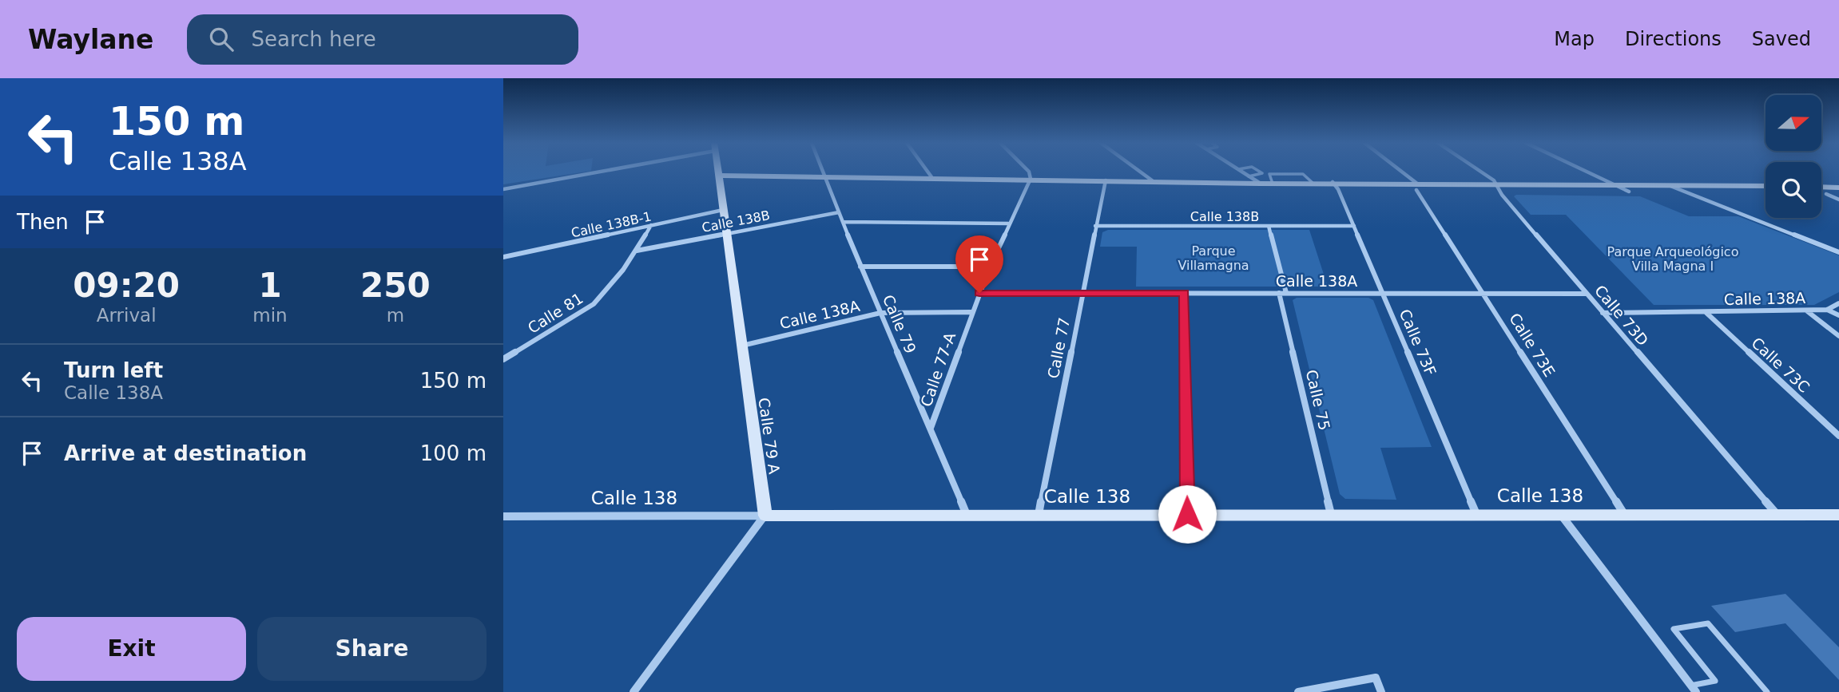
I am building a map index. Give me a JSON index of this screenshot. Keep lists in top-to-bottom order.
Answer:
{
  "streets": {
    "street": [
      "Calle 138B",
      "Calle 138B-1",
      "Calle 138A",
      "Calle 81",
      "Calle 73D",
      "Calle 79",
      "Calle 73F",
      "Calle 73E",
      "Calle 77",
      "Calle 73C",
      "Calle 77-A",
      "Calle 75",
      "Calle 79 A",
      "Calle 138"
    ]
  },
  "crossings": [
    ["Calle 138B", "Calle 81"],
    ["Calle 138B", "Calle 79"],
    ["Calle 138B", "Calle 73F"],
    ["Calle 138B", "Calle 77"],
    ["Calle 138B", "Calle 75"],
    ["Calle 138B", "Calle 79 A"],
    ["Calle 138B-1", "Calle 81"],
    ["Calle 138B-1", "Calle 79 A"],
    ["Calle 138A", "Calle 73D"],
    ["Calle 138A", "Calle 79"],
    ["Calle 138A", "Calle 73F"],
    ["Calle 138A", "Calle 73E"],
    ["Calle 138A", "Calle 77"],
    ["Calle 138A", "Calle 73C"],
    ["Calle 138A", "Calle 77-A"],
    ["Calle 138A", "Calle 75"],
    ["Calle 138A", "Calle 79 A"],
    ["Calle 73D", "Calle 138"],
    ["Calle 79", "Calle 77-A"],
    ["Calle 79", "Calle 138"],
    ["Calle 73F", "Calle 138"],
    ["Calle 73E", "Calle 138"],
    ["Calle 77", "Calle 138"],
    ["Calle 75", "Calle 138"],
    ["Calle 79 A", "Calle 138"]
  ],
  "parks": ["Parque Villamagna", "Parque Arqueológico Villa Magna I"],
  "north": "right",
  "page": {
    "header": "Waylane",
    "search": "Search here",
    "nav": ["Map", "Directions", "Saved"],
    "turn": ["150 m", "Calle 138A"],
    "then": "Then",
    "eta": [
      "09:20",
      "Arrival",
      "1",
      "min",
      "250",
      "m"
    ],
    "list": [
      {
        "name": "Turn left",
        "note": "Calle 138A",
        "value": "150 m"
      },
      {
        "name": "Arrive at destination",
        "value": "100 m"
      }
    ],
    "buttons": ["Exit", "Share"]
  }
}
